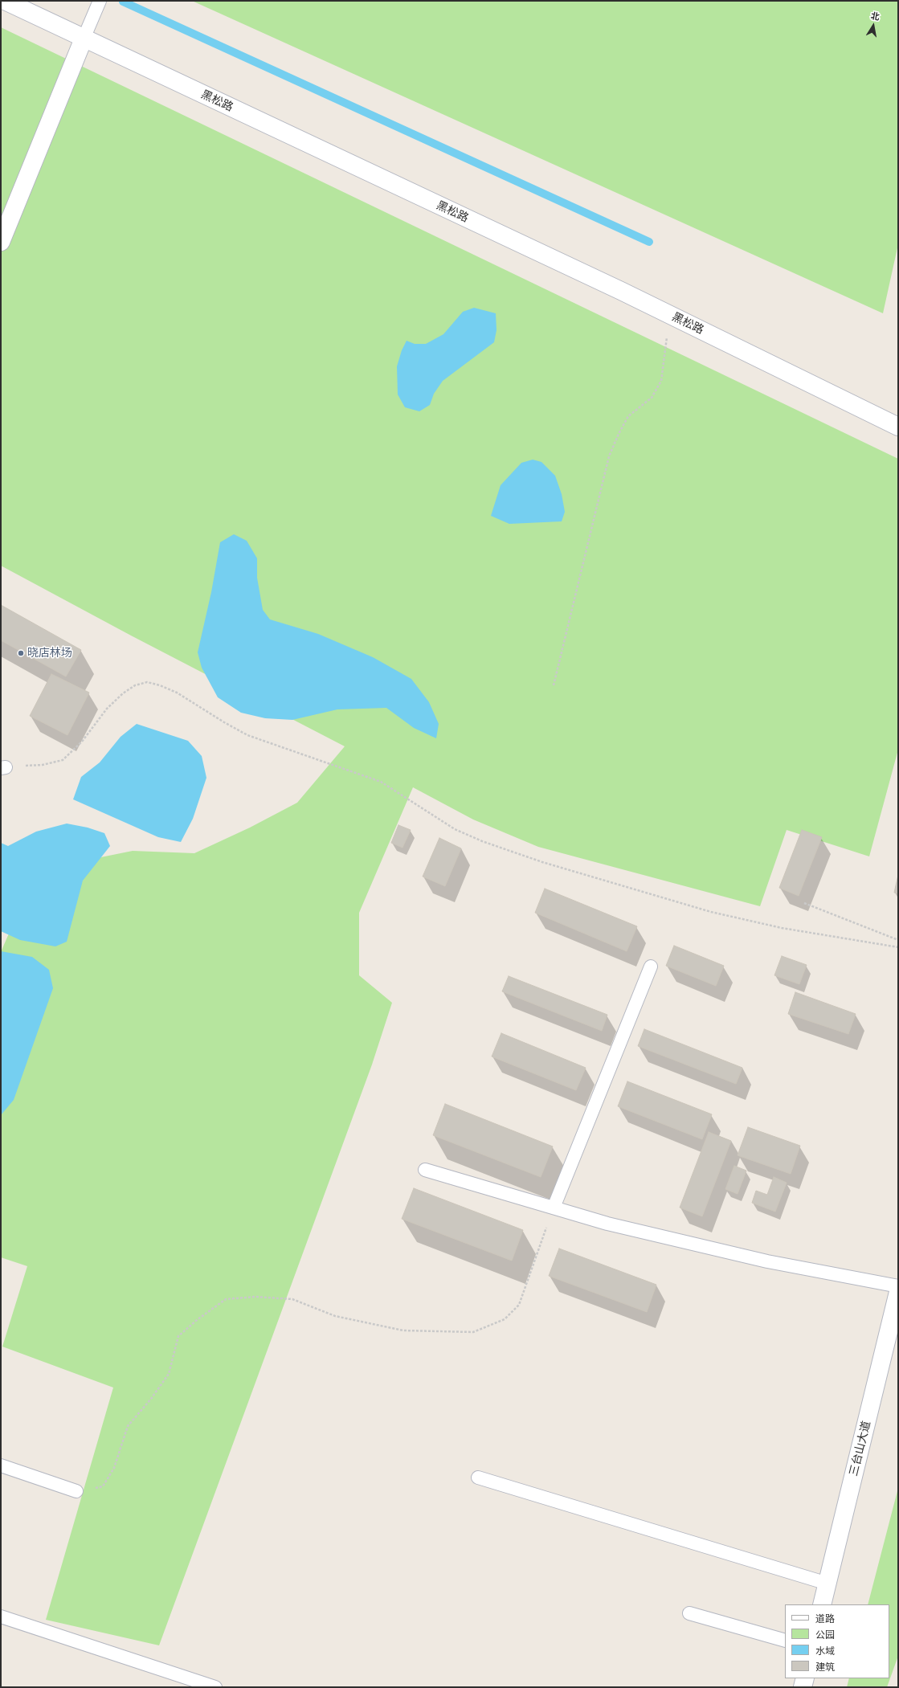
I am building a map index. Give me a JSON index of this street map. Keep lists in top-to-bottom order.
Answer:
{
  "streets": {
    "street": ["黑松路", "三台山大道"]
  },
  "places": ["晓店林场"],
  "legend": [
    "道路",
    "公园",
    "水域",
    "建筑"
  ],
  "north": "top"
}
